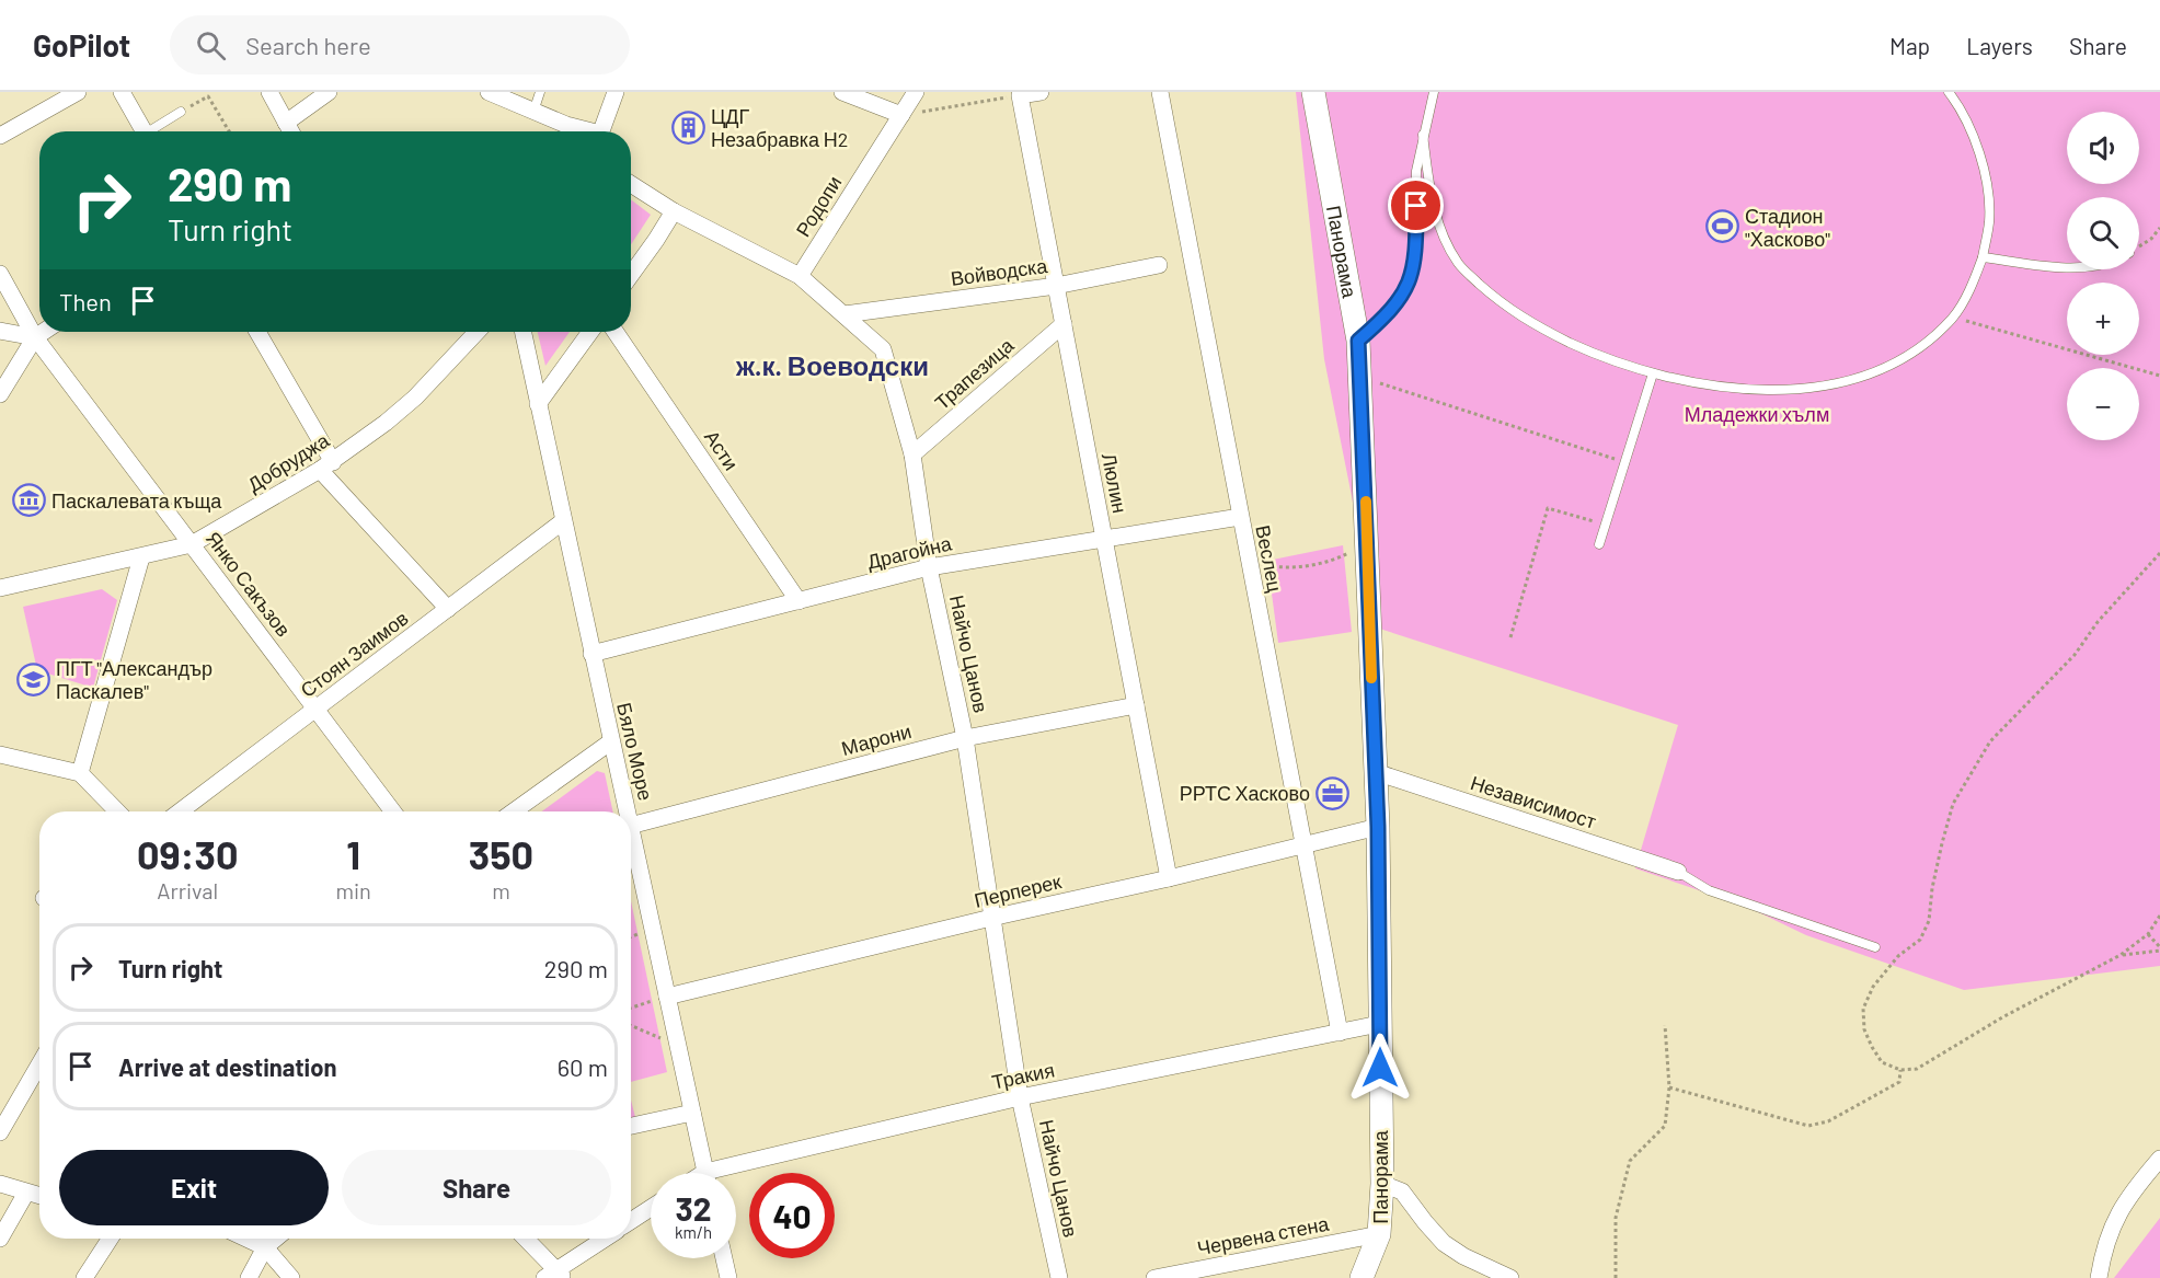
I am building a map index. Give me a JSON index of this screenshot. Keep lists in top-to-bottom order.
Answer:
{
  "streets": {
    "street": [
      "Родопи",
      "Панорама",
      "Войводска",
      "Трапезица",
      "Асти",
      "Добруджа",
      "Люлин",
      "Драгойна",
      "Веслец",
      "Янко Сакъзов",
      "Стоян Заимов",
      "Найчо Цанов",
      "Марони",
      "Бяло Море",
      "Независимост",
      "Перперек",
      "Тракия",
      "Червена стена"
    ]
  },
  "crossings": [
    ["Родопи", "Найчо Цанов"],
    ["Панорама", "Независимост"],
    ["Панорама", "Перперек"],
    ["Панорама", "Тракия"],
    ["Панорама", "Червена стена"],
    ["Войводска", "Люлин"],
    ["Войводска", "Найчо Цанов"],
    ["Трапезица", "Люлин"],
    ["Трапезица", "Найчо Цанов"],
    ["Асти", "Драгойна"],
    ["Добруджа", "Янко Сакъзов"],
    ["Люлин", "Драгойна"],
    ["Люлин", "Марони"],
    ["Люлин", "Перперек"],
    ["Драгойна", "Веслец"],
    ["Драгойна", "Найчо Цанов"],
    ["Драгойна", "Бяло Море"],
    ["Веслец", "Перперек"],
    ["Веслец", "Тракия"],
    ["Янко Сакъзов", "Стоян Заимов"],
    ["Стоян Заимов", "Бяло Море"],
    ["Найчо Цанов", "Марони"],
    ["Найчо Цанов", "Перперек"],
    ["Найчо Цанов", "Тракия"],
    ["Бяло Море", "Перперек"]
  ],
  "districts": ["ж.к. Воеводски"],
  "parks": ["Младежки хълм"],
  "places": {
    "building": ["ЦДГ Незабравка Н2"],
    "sports": ["Стадион \"Хасково\""],
    "museum": ["Паскалевата къща"],
    "school or university": ["ПГТ \"Александър Паскалев\""],
    "office": ["РРТС Хасково"]
  },
  "page": {
    "header": "GoPilot",
    "search": "Search here",
    "nav": ["Map", "Layers", "Share"],
    "map_buttons": ["+", "−"],
    "turn": ["290 m", "Turn right"],
    "then": "Then",
    "eta": [
      "09:30",
      "Arrival",
      "1",
      "min",
      "350",
      "m"
    ],
    "list": [
      {
        "name": "Turn right",
        "value": "290 m"
      },
      {
        "name": "Arrive at destination",
        "value": "60 m"
      }
    ],
    "buttons": ["Exit", "Share"],
    "speed": "32 km/h",
    "limit": "40"
  }
}
